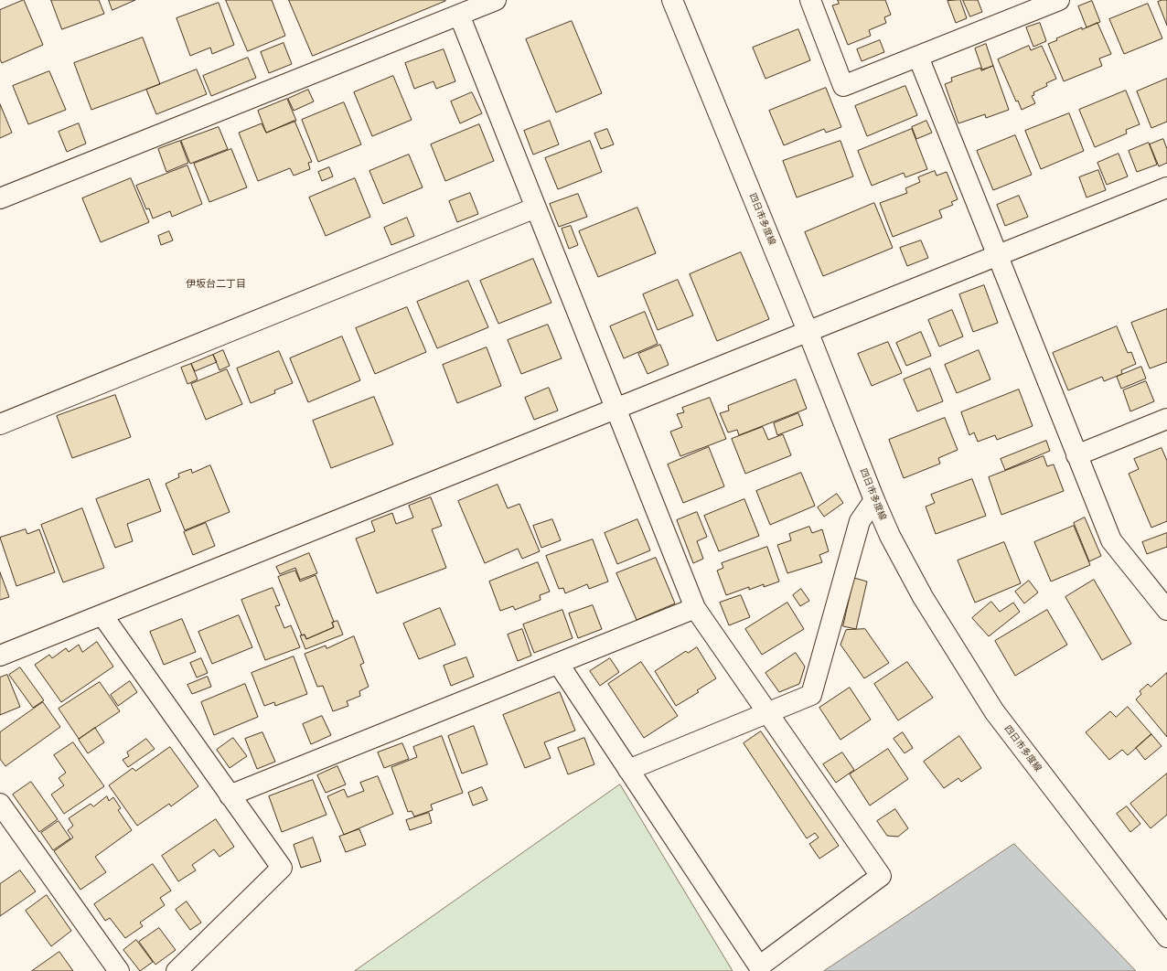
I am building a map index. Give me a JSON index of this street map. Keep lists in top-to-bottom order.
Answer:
{
  "streets": {
    "street": ["四日市多度線"]
  },
  "districts": ["伊坂台二丁目"]
}
